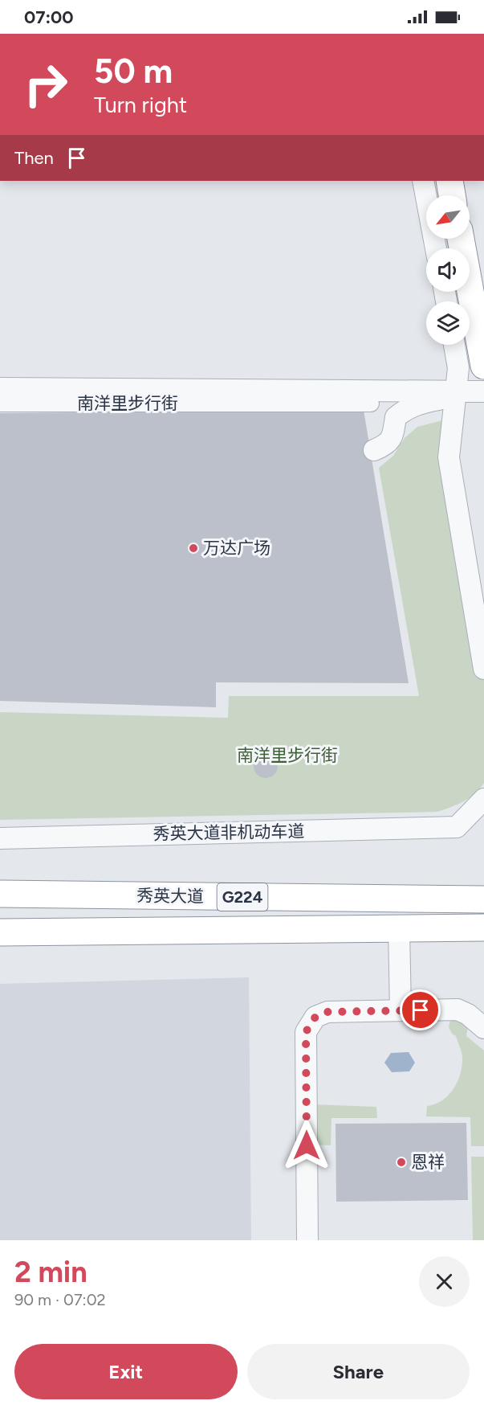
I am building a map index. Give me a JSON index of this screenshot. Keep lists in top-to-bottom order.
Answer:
{
  "streets": {
    "highway": ["秀英大道", "G224"],
    "street": ["南洋里步行街", "秀英大道非机动车道"]
  },
  "parks": ["南洋里步行街"],
  "places": ["万达广场", "恩祥"],
  "north": "bottom left",
  "page": {
    "status": "07:00",
    "turn": ["50 m", "Turn right"],
    "then": "Then",
    "heading": ["2 min", "90 m · 07:02"],
    "buttons": ["Exit", "Share"]
  }
}
